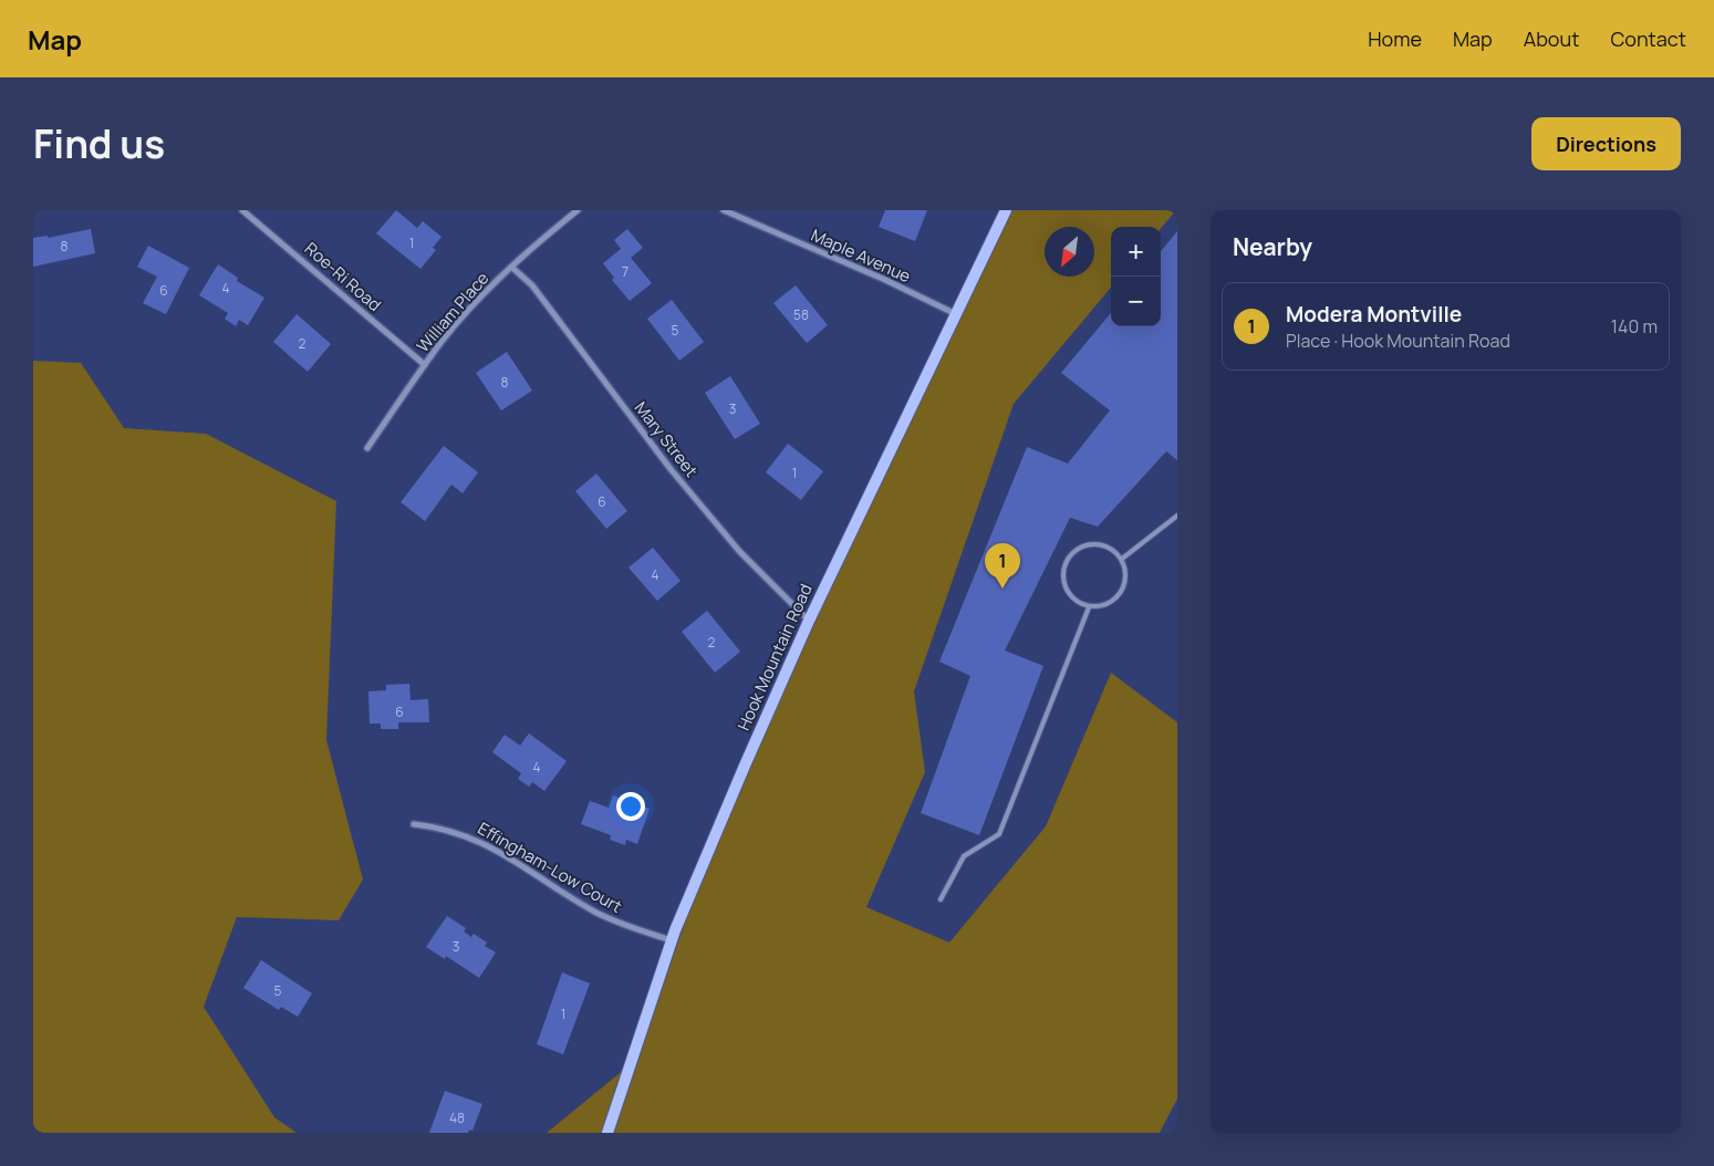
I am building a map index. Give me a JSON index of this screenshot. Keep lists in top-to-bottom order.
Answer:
{
  "streets": {
    "street": [
      "Maple Avenue",
      "Roe-Ri Road",
      "William Place",
      "Mary Street",
      "Hook Mountain Road",
      "Effingham-Low Court"
    ]
  },
  "crossings": [
    ["Maple Avenue", "Hook Mountain Road"],
    ["Roe-Ri Road", "William Place"],
    ["William Place", "Mary Street"],
    ["Mary Street", "Hook Mountain Road"],
    ["Hook Mountain Road", "Effingham-Low Court"]
  ],
  "house_numbers": [
    "1",
    "8",
    "7",
    "4",
    "6",
    "58",
    "5",
    "2",
    "8",
    "3",
    "1",
    "6",
    "4",
    "2",
    "6",
    "4",
    "3",
    "5",
    "1",
    "48"
  ],
  "north": "bottom left",
  "page": {
    "header": "Map",
    "nav": [
      "Home",
      "Map",
      "About",
      "Contact"
    ],
    "title": "Find us",
    "buttons": "Directions",
    "heading": "Nearby",
    "map_buttons": ["+", "−"],
    "list": [
      {
        "mark": "1",
        "name": "Modera Montville",
        "note": "Place · Hook Mountain Road",
        "value": "140 m"
      }
    ],
    "pins": "1"
  }
}
